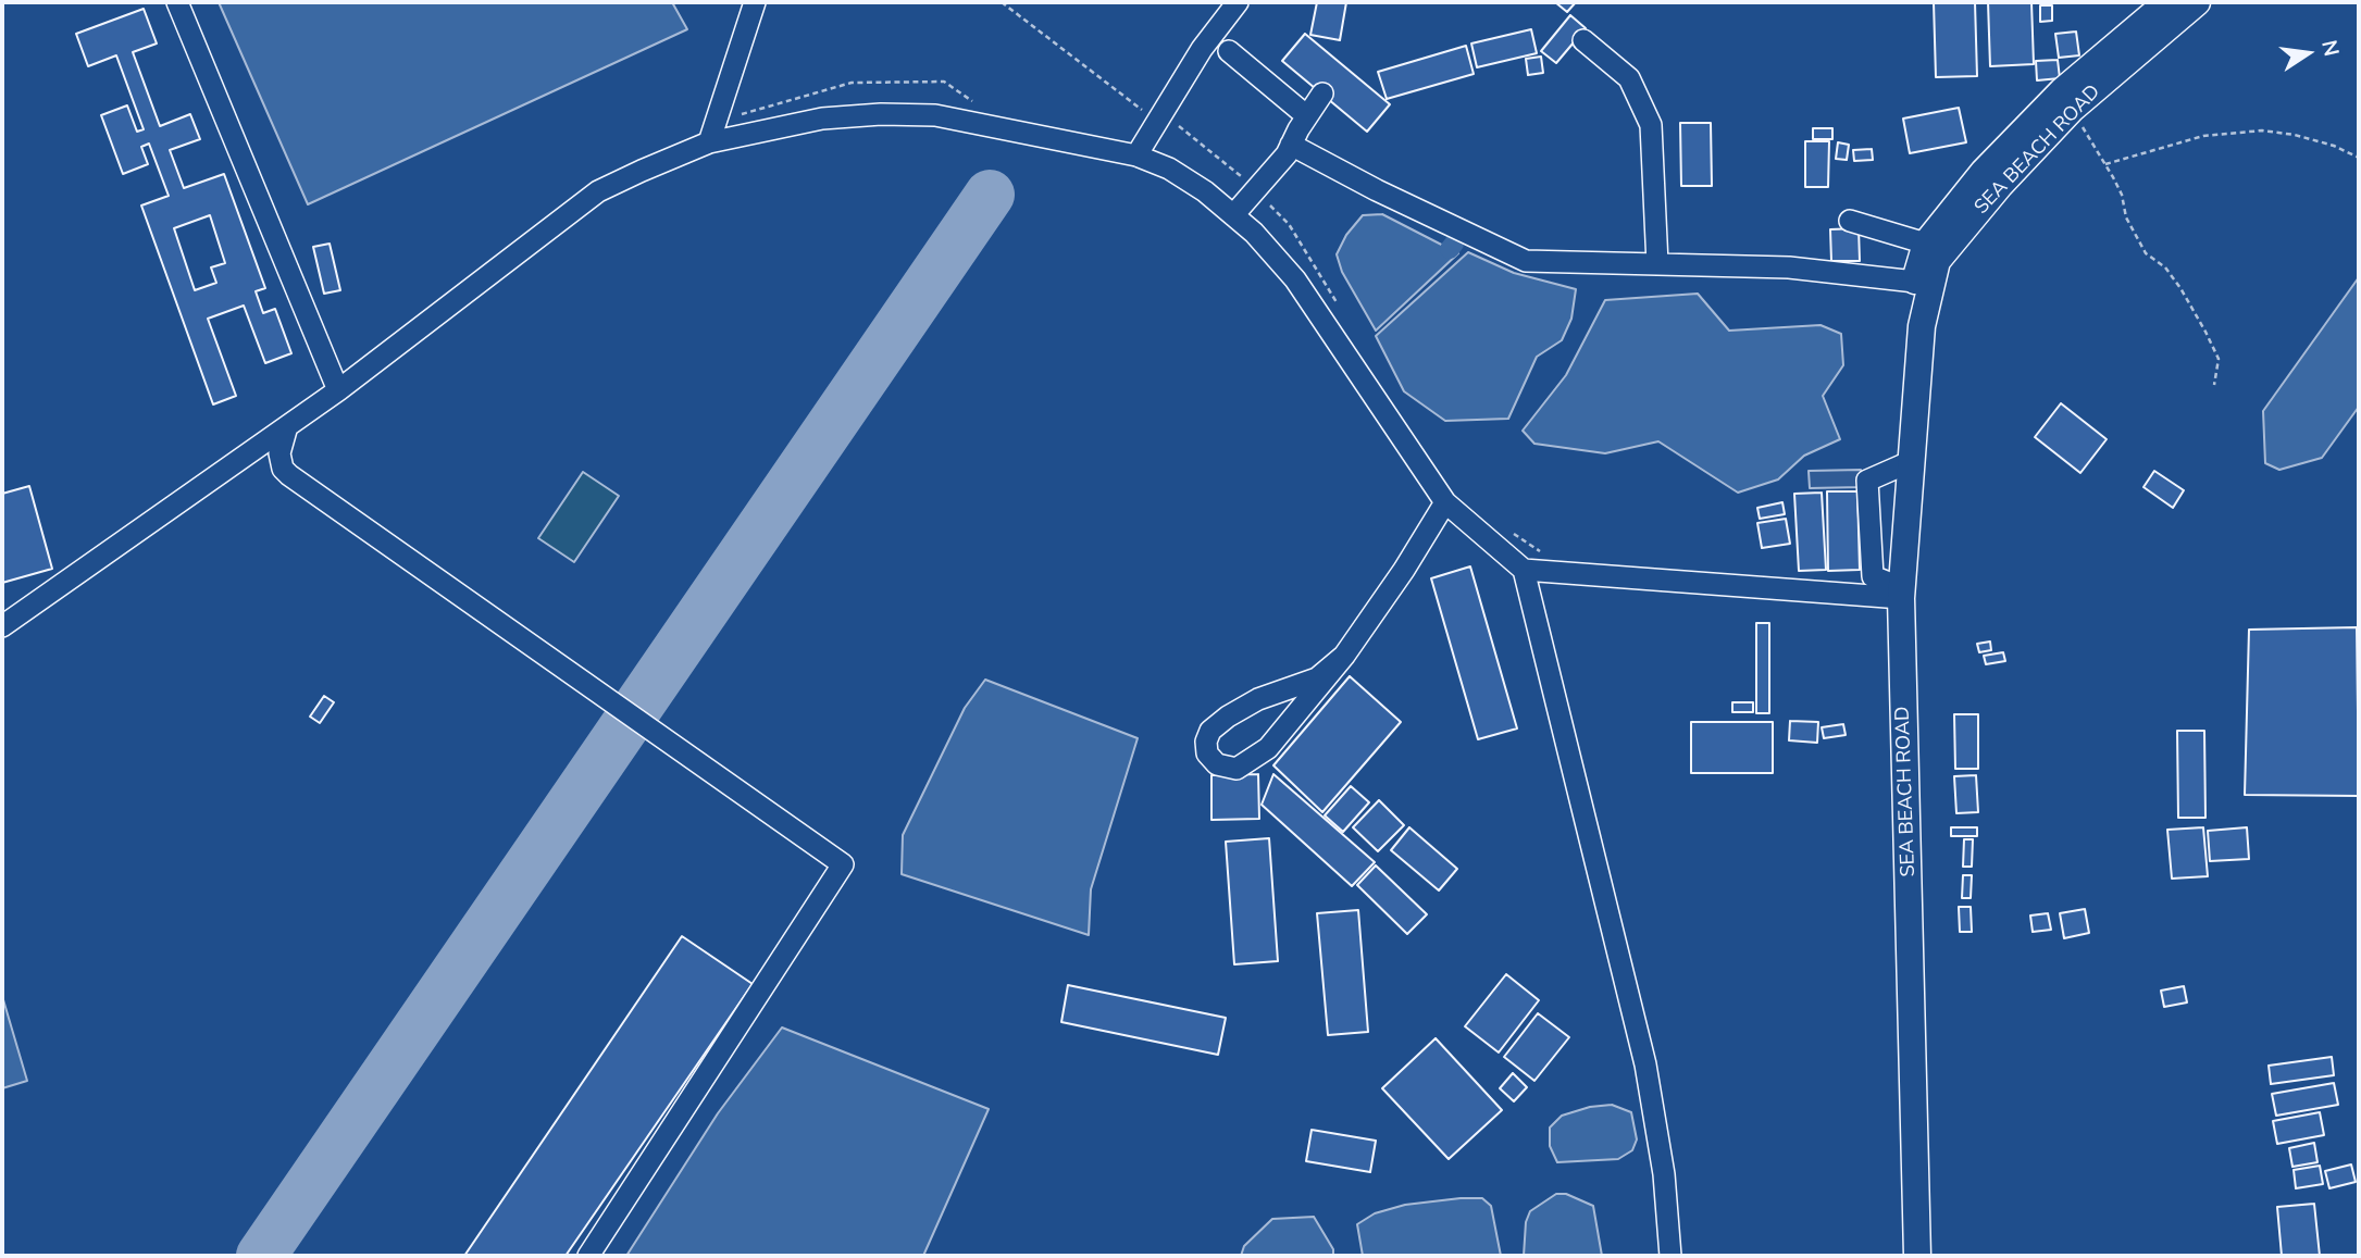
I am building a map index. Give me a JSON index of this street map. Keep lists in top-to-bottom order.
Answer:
{
  "streets": {
    "main road": ["SEA BEACH ROAD"]
  },
  "north": "right"
}
